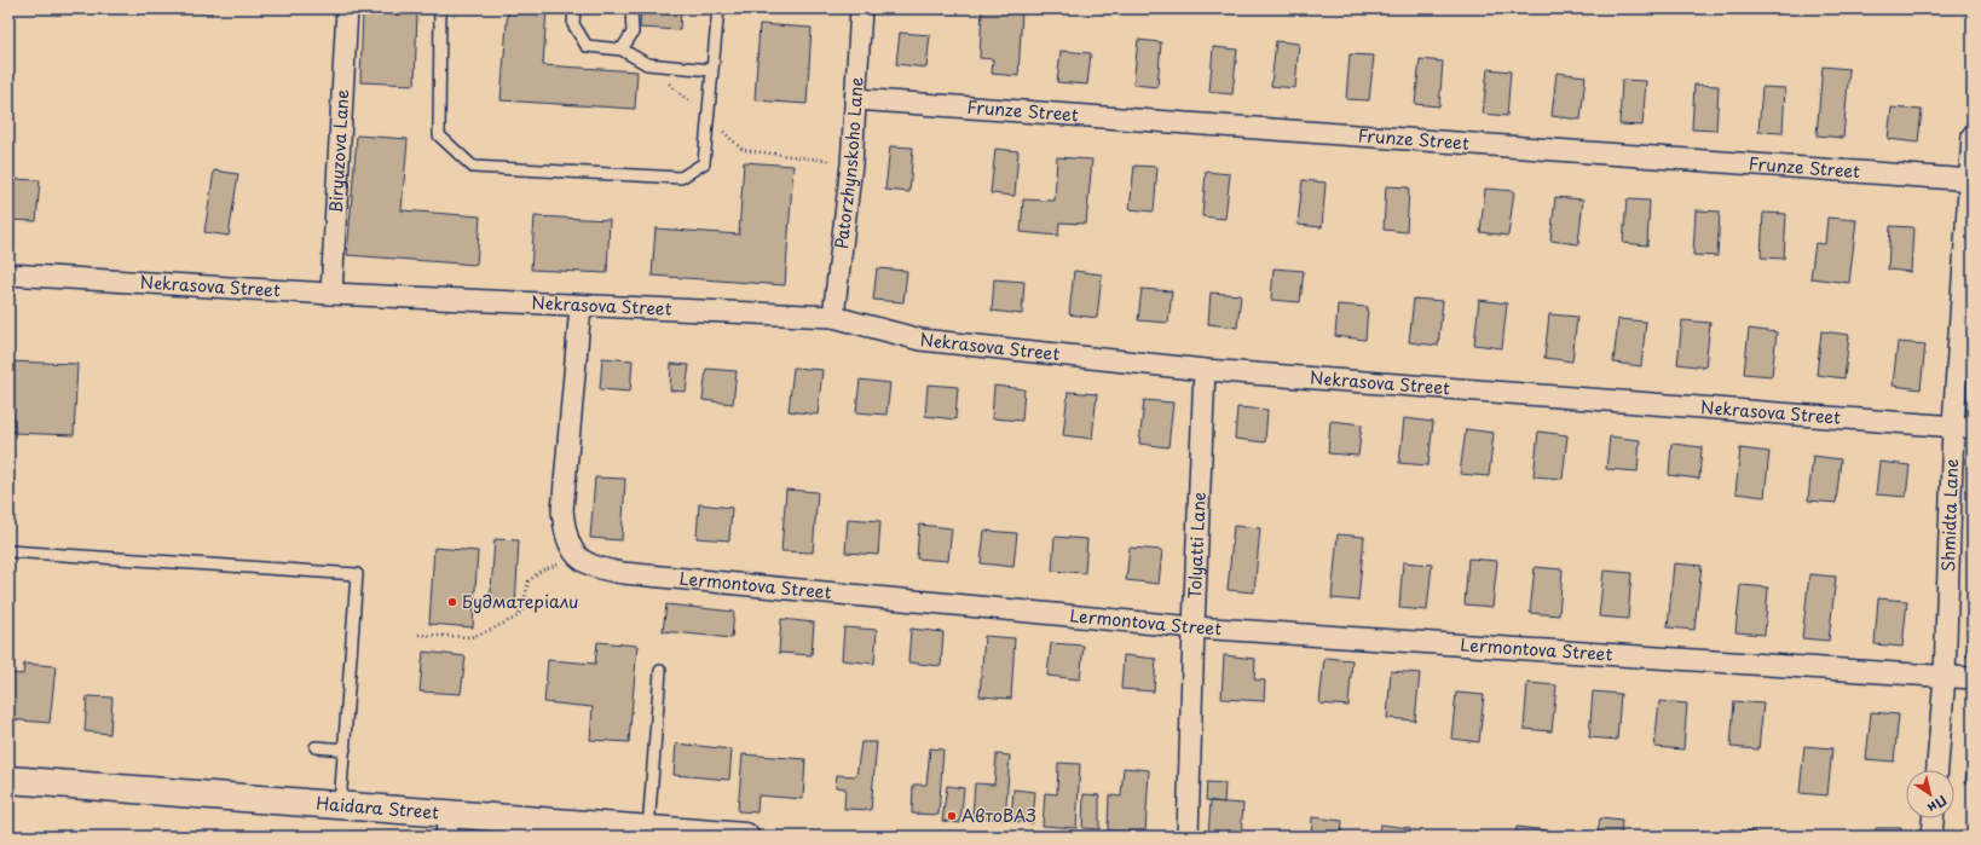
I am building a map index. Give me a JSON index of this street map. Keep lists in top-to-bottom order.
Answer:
{
  "streets": {
    "street": [
      "Frunze Street",
      "Biryuzova Lane",
      "Patorzhynskoho Lane",
      "Nekrasova Street",
      "Shmidta Lane",
      "Tolyatti Lane",
      "Lermontova Street",
      "Haidara Street"
    ]
  },
  "crossings": [
    ["Frunze Street", "Patorzhynskoho Lane"],
    ["Frunze Street", "Shmidta Lane"],
    ["Biryuzova Lane", "Nekrasova Street"],
    ["Patorzhynskoho Lane", "Nekrasova Street"],
    ["Nekrasova Street", "Shmidta Lane"],
    ["Nekrasova Street", "Tolyatti Lane"],
    ["Shmidta Lane", "Lermontova Street"],
    ["Tolyatti Lane", "Lermontova Street"]
  ],
  "places": ["Будматеріали", "АвтоВАЗ"],
  "north": "bottom right"
}
